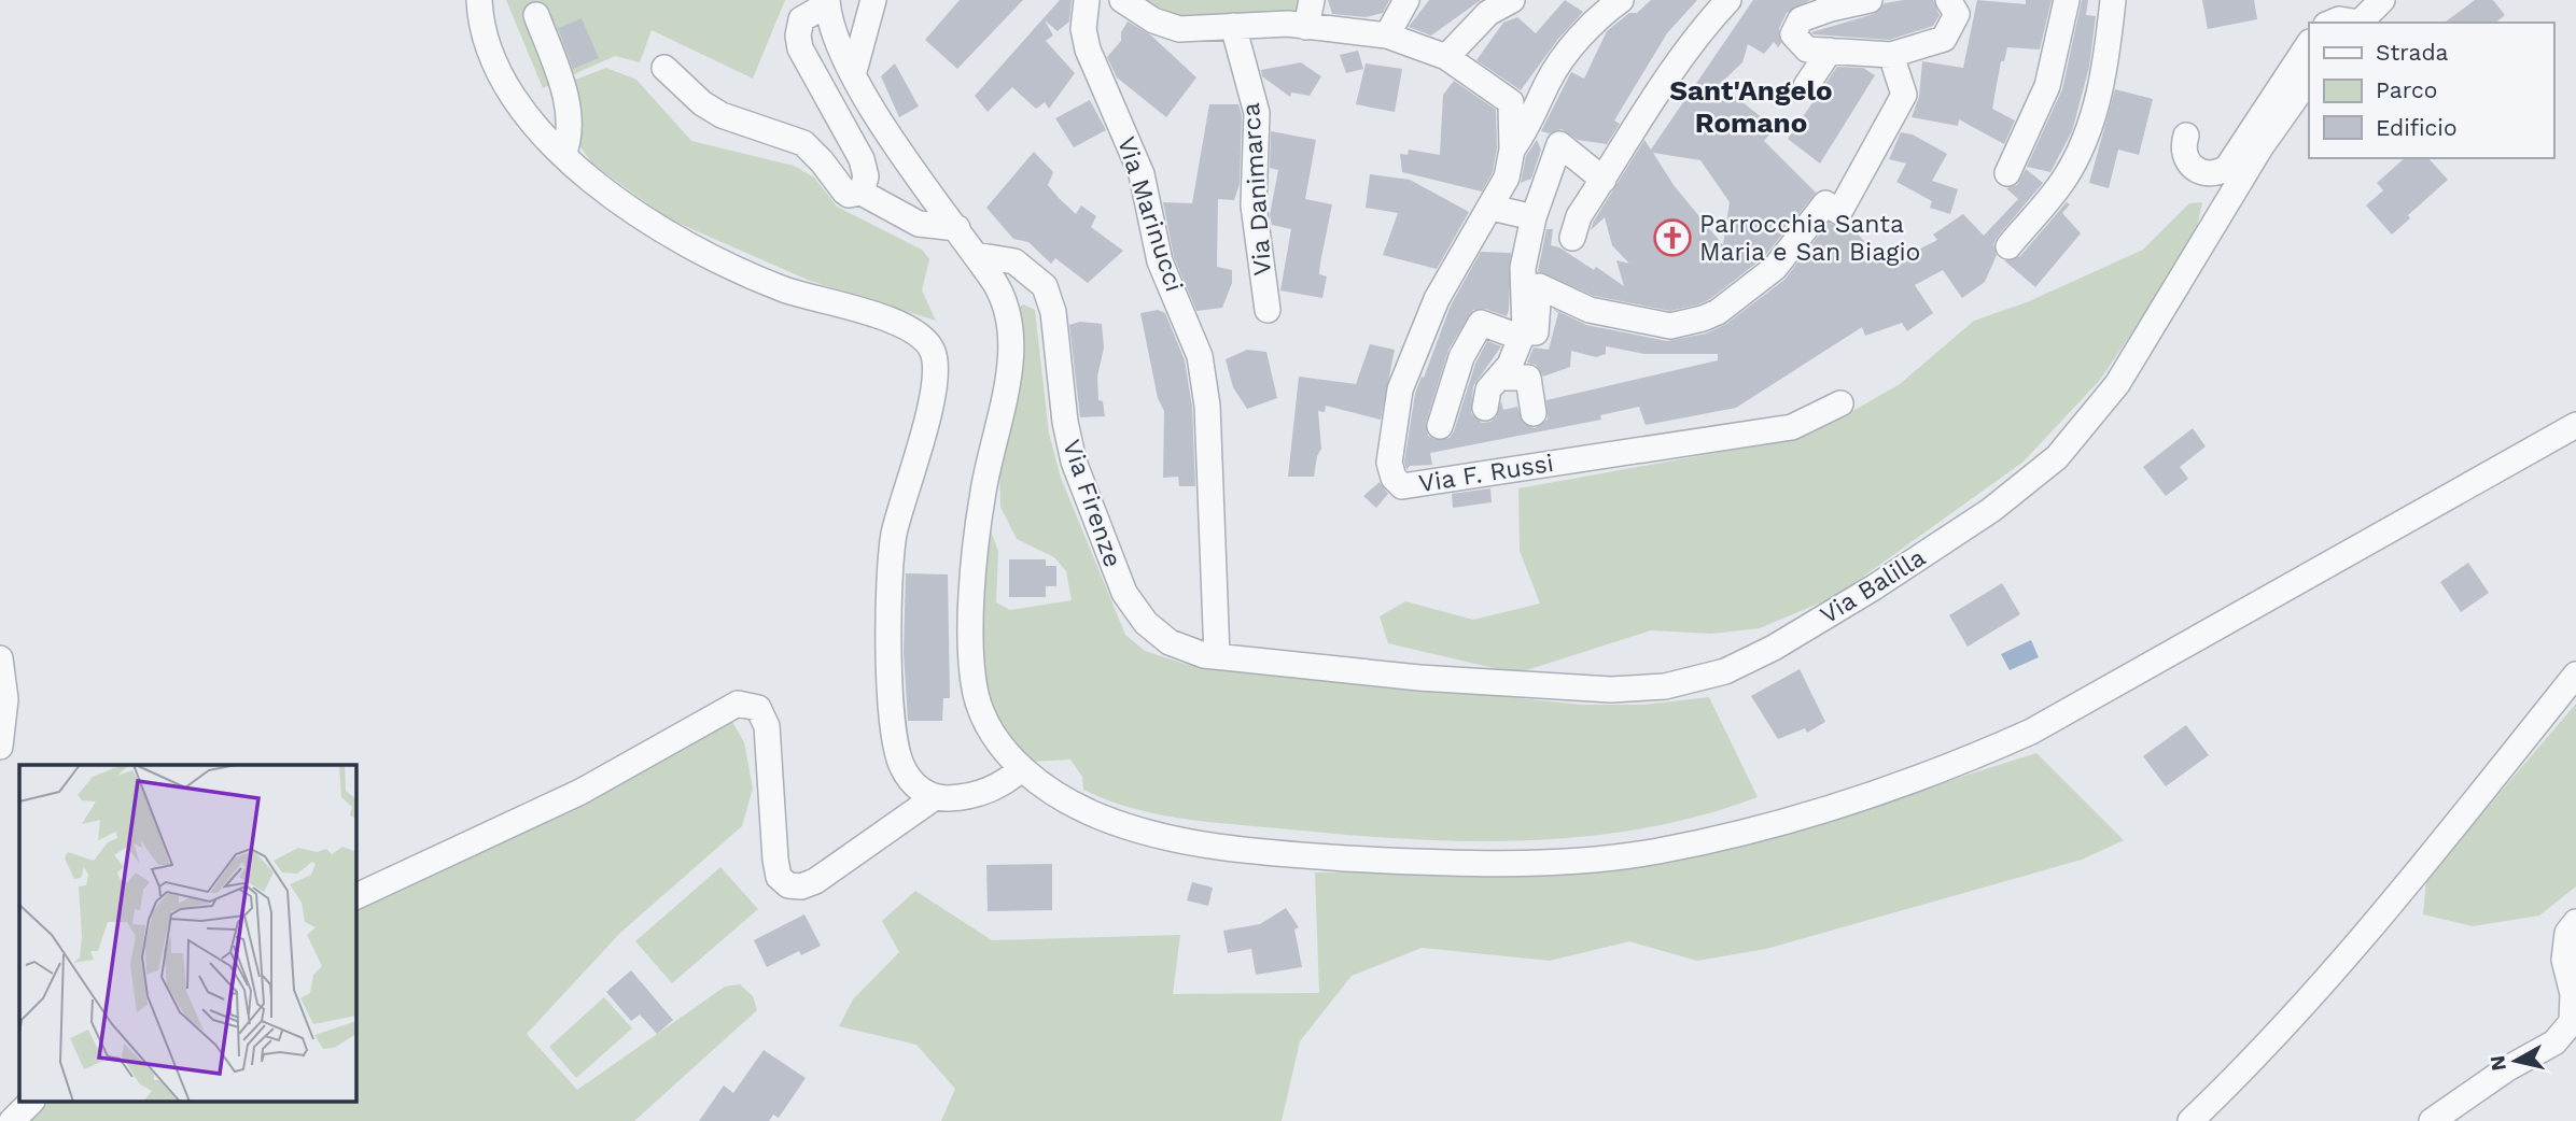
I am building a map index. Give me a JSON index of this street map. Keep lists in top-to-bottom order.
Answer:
{
  "streets": {
    "street": [
      "Via Danimarca",
      "Via Marinucci",
      "Via F. Russi",
      "Via Firenze",
      "Via Balilla"
    ]
  },
  "crossings": [
    ["Via Marinucci", "Via Firenze"],
    ["Via Marinucci", "Via Balilla"],
    ["Via Firenze", "Via Balilla"]
  ],
  "districts": ["Sant'Angelo Romano"],
  "places": {
    "church": ["Parrocchia Santa Maria e San Biagio"]
  },
  "legend": ["Strada", "Parco", "Edificio"],
  "north": "left"
}
